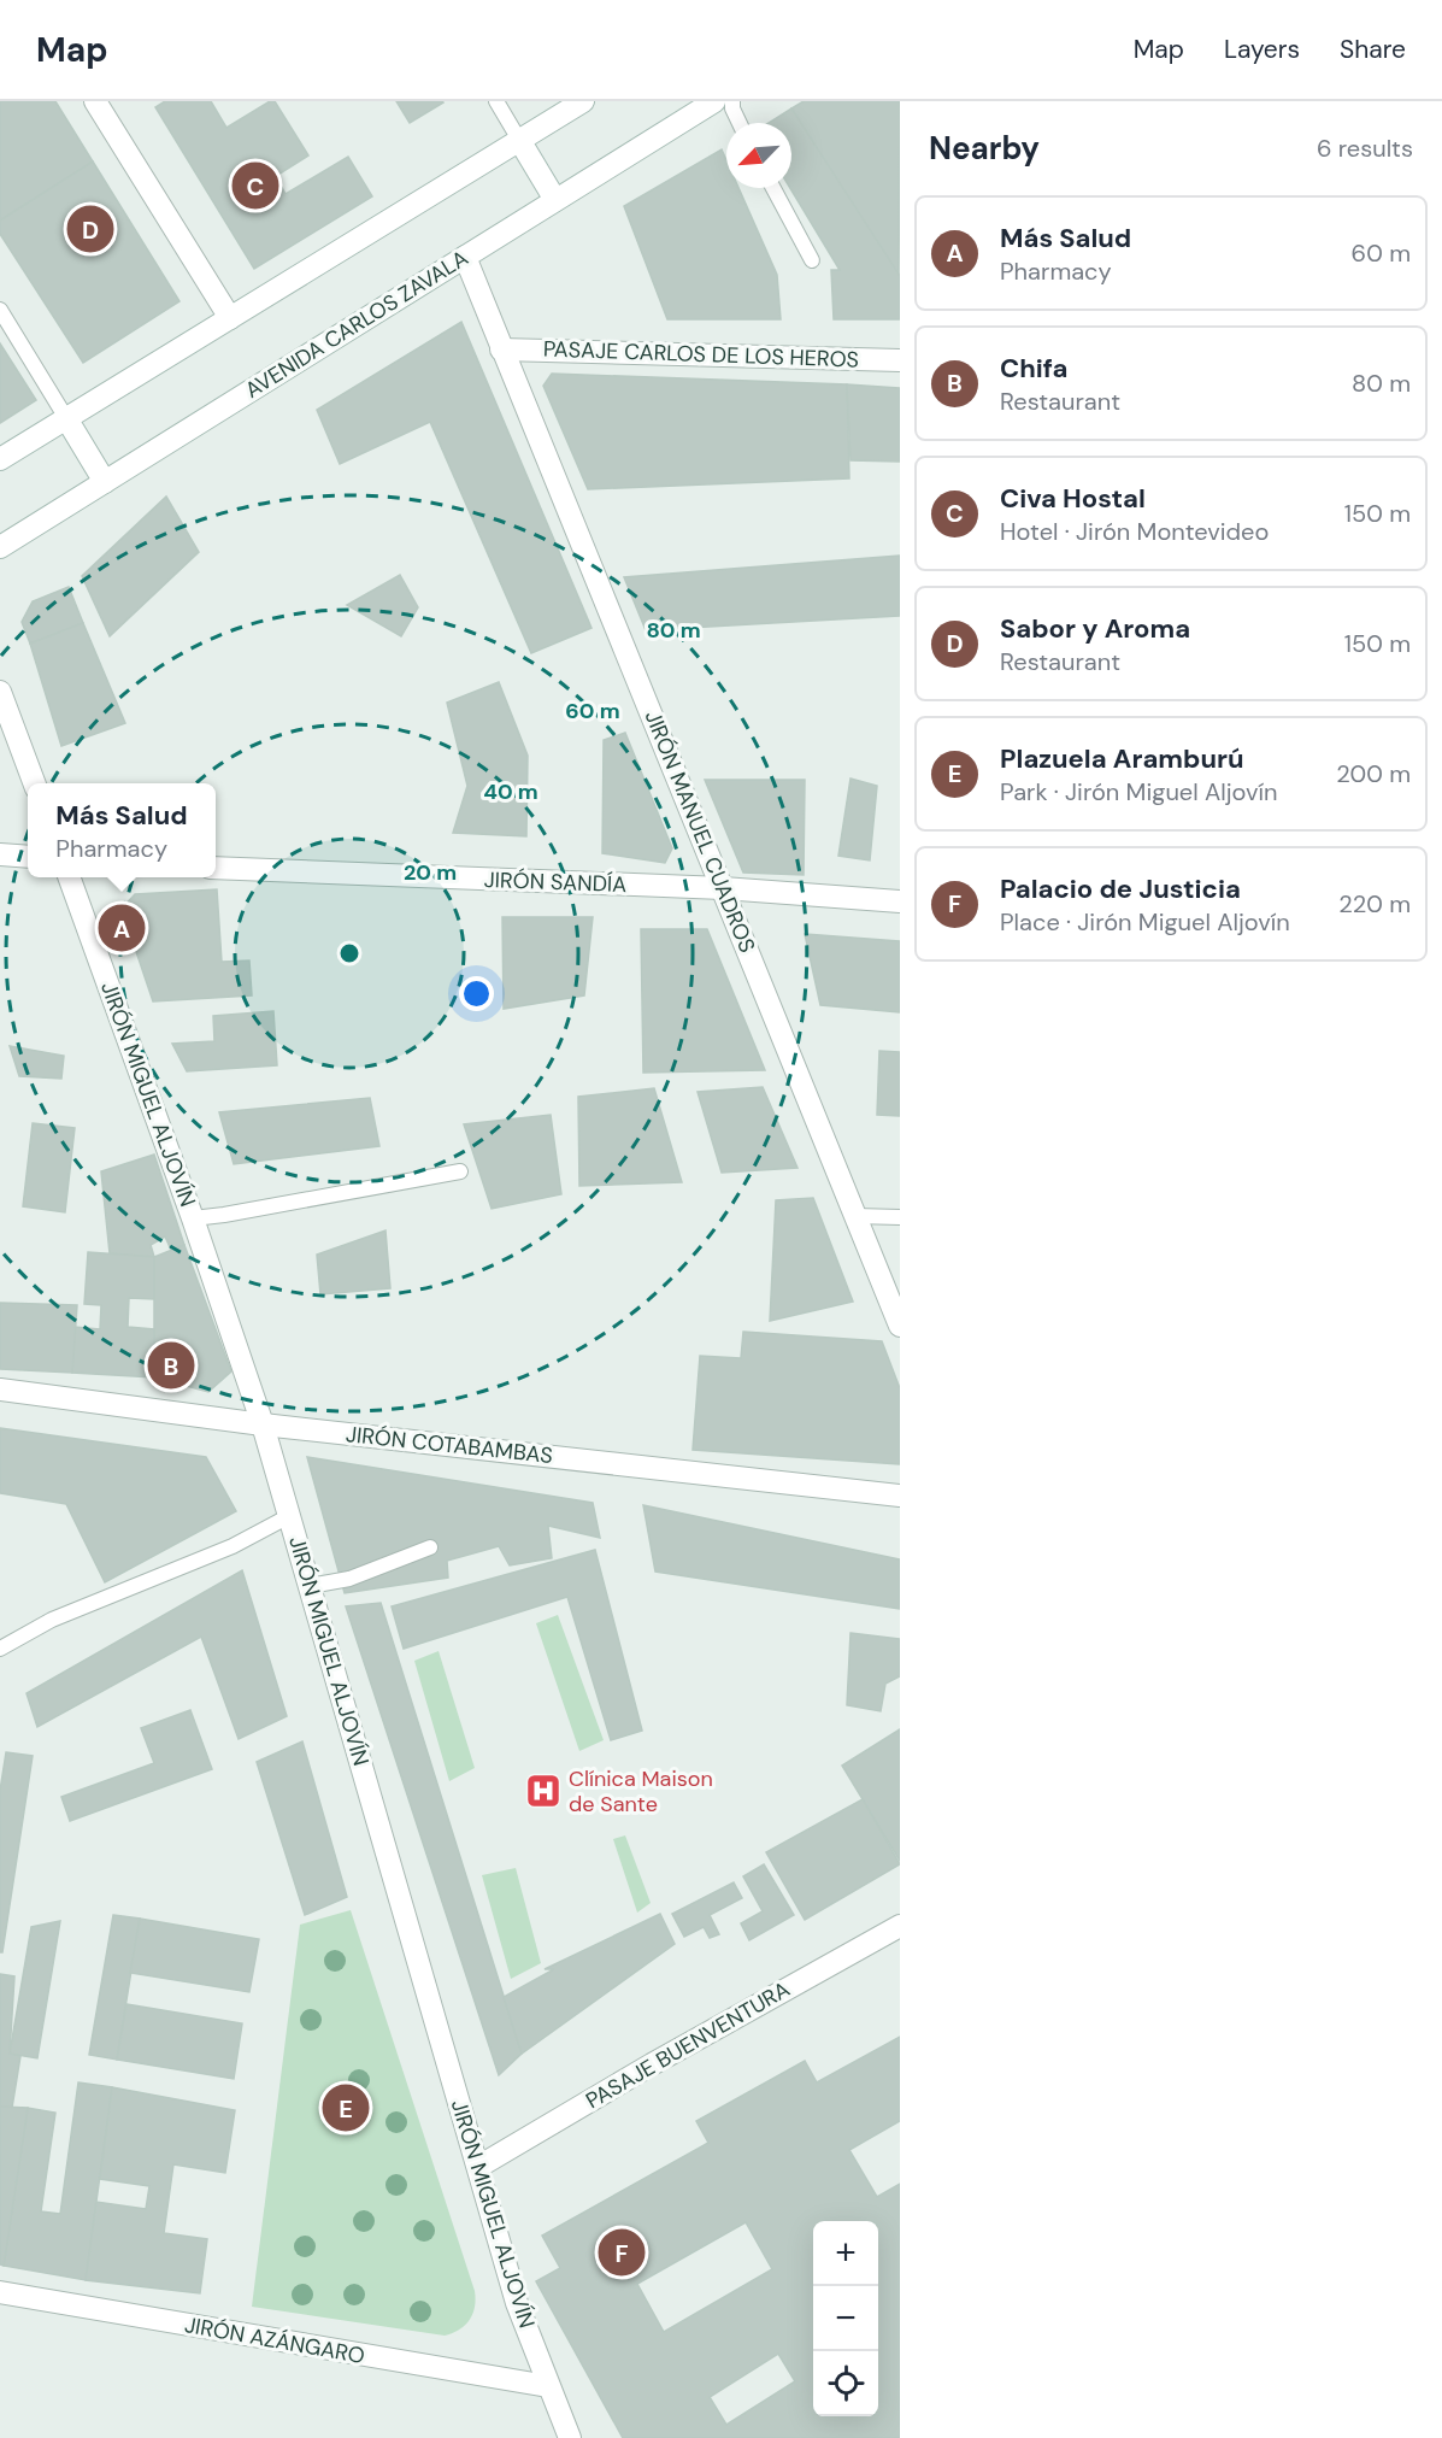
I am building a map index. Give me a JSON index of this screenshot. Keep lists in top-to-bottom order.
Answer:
{
  "streets": {
    "street": [
      "AVENIDA CARLOS ZAVALA",
      "PASAJE CARLOS DE LOS HEROS",
      "JIRÓN MANUEL CUADROS",
      "JIRÓN SANDÍA",
      "JIRÓN MIGUEL ALJOVÍN",
      "JIRÓN COTABAMBAS",
      "PASAJE BUENVENTURA",
      "JIRÓN AZÁNGARO"
    ]
  },
  "crossings": [
    ["AVENIDA CARLOS ZAVALA", "JIRÓN MANUEL CUADROS"],
    ["PASAJE CARLOS DE LOS HEROS", "JIRÓN MANUEL CUADROS"],
    ["JIRÓN MANUEL CUADROS", "JIRÓN SANDÍA"],
    ["JIRÓN MIGUEL ALJOVÍN", "JIRÓN COTABAMBAS"],
    ["JIRÓN MIGUEL ALJOVÍN", "PASAJE BUENVENTURA"],
    ["JIRÓN MIGUEL ALJOVÍN", "JIRÓN AZÁNGARO"]
  ],
  "places": {
    "hospital": ["Clínica Maison de Sante"]
  },
  "north": "bottom left",
  "page": {
    "header": "Map",
    "nav": ["Map", "Layers", "Share"],
    "heading": ["Nearby", "6 results"],
    "pins": [
      "C",
      "D",
      "A",
      "B",
      "E",
      "F"
    ],
    "list": [
      {
        "mark": "A",
        "name": "Más Salud",
        "note": "Pharmacy",
        "value": "60 m"
      },
      {
        "mark": "B",
        "name": "Chifa",
        "note": "Restaurant",
        "value": "80 m"
      },
      {
        "mark": "C",
        "name": "Civa Hostal",
        "note": "Hotel · Jirón Montevideo",
        "value": "150 m"
      },
      {
        "mark": "D",
        "name": "Sabor y Aroma",
        "note": "Restaurant",
        "value": "150 m"
      },
      {
        "mark": "E",
        "name": "Plazuela Aramburú",
        "note": "Park · Jirón Miguel Aljovín",
        "value": "200 m"
      },
      {
        "mark": "F",
        "name": "Palacio de Justicia",
        "note": "Place · Jirón Miguel Aljovín",
        "value": "220 m"
      }
    ],
    "popup": ["Más Salud", "Pharmacy"],
    "map_buttons": ["+", "−"]
  },
  "rings": [
    "80 m",
    "60 m",
    "40 m",
    "20 m"
  ]
}
